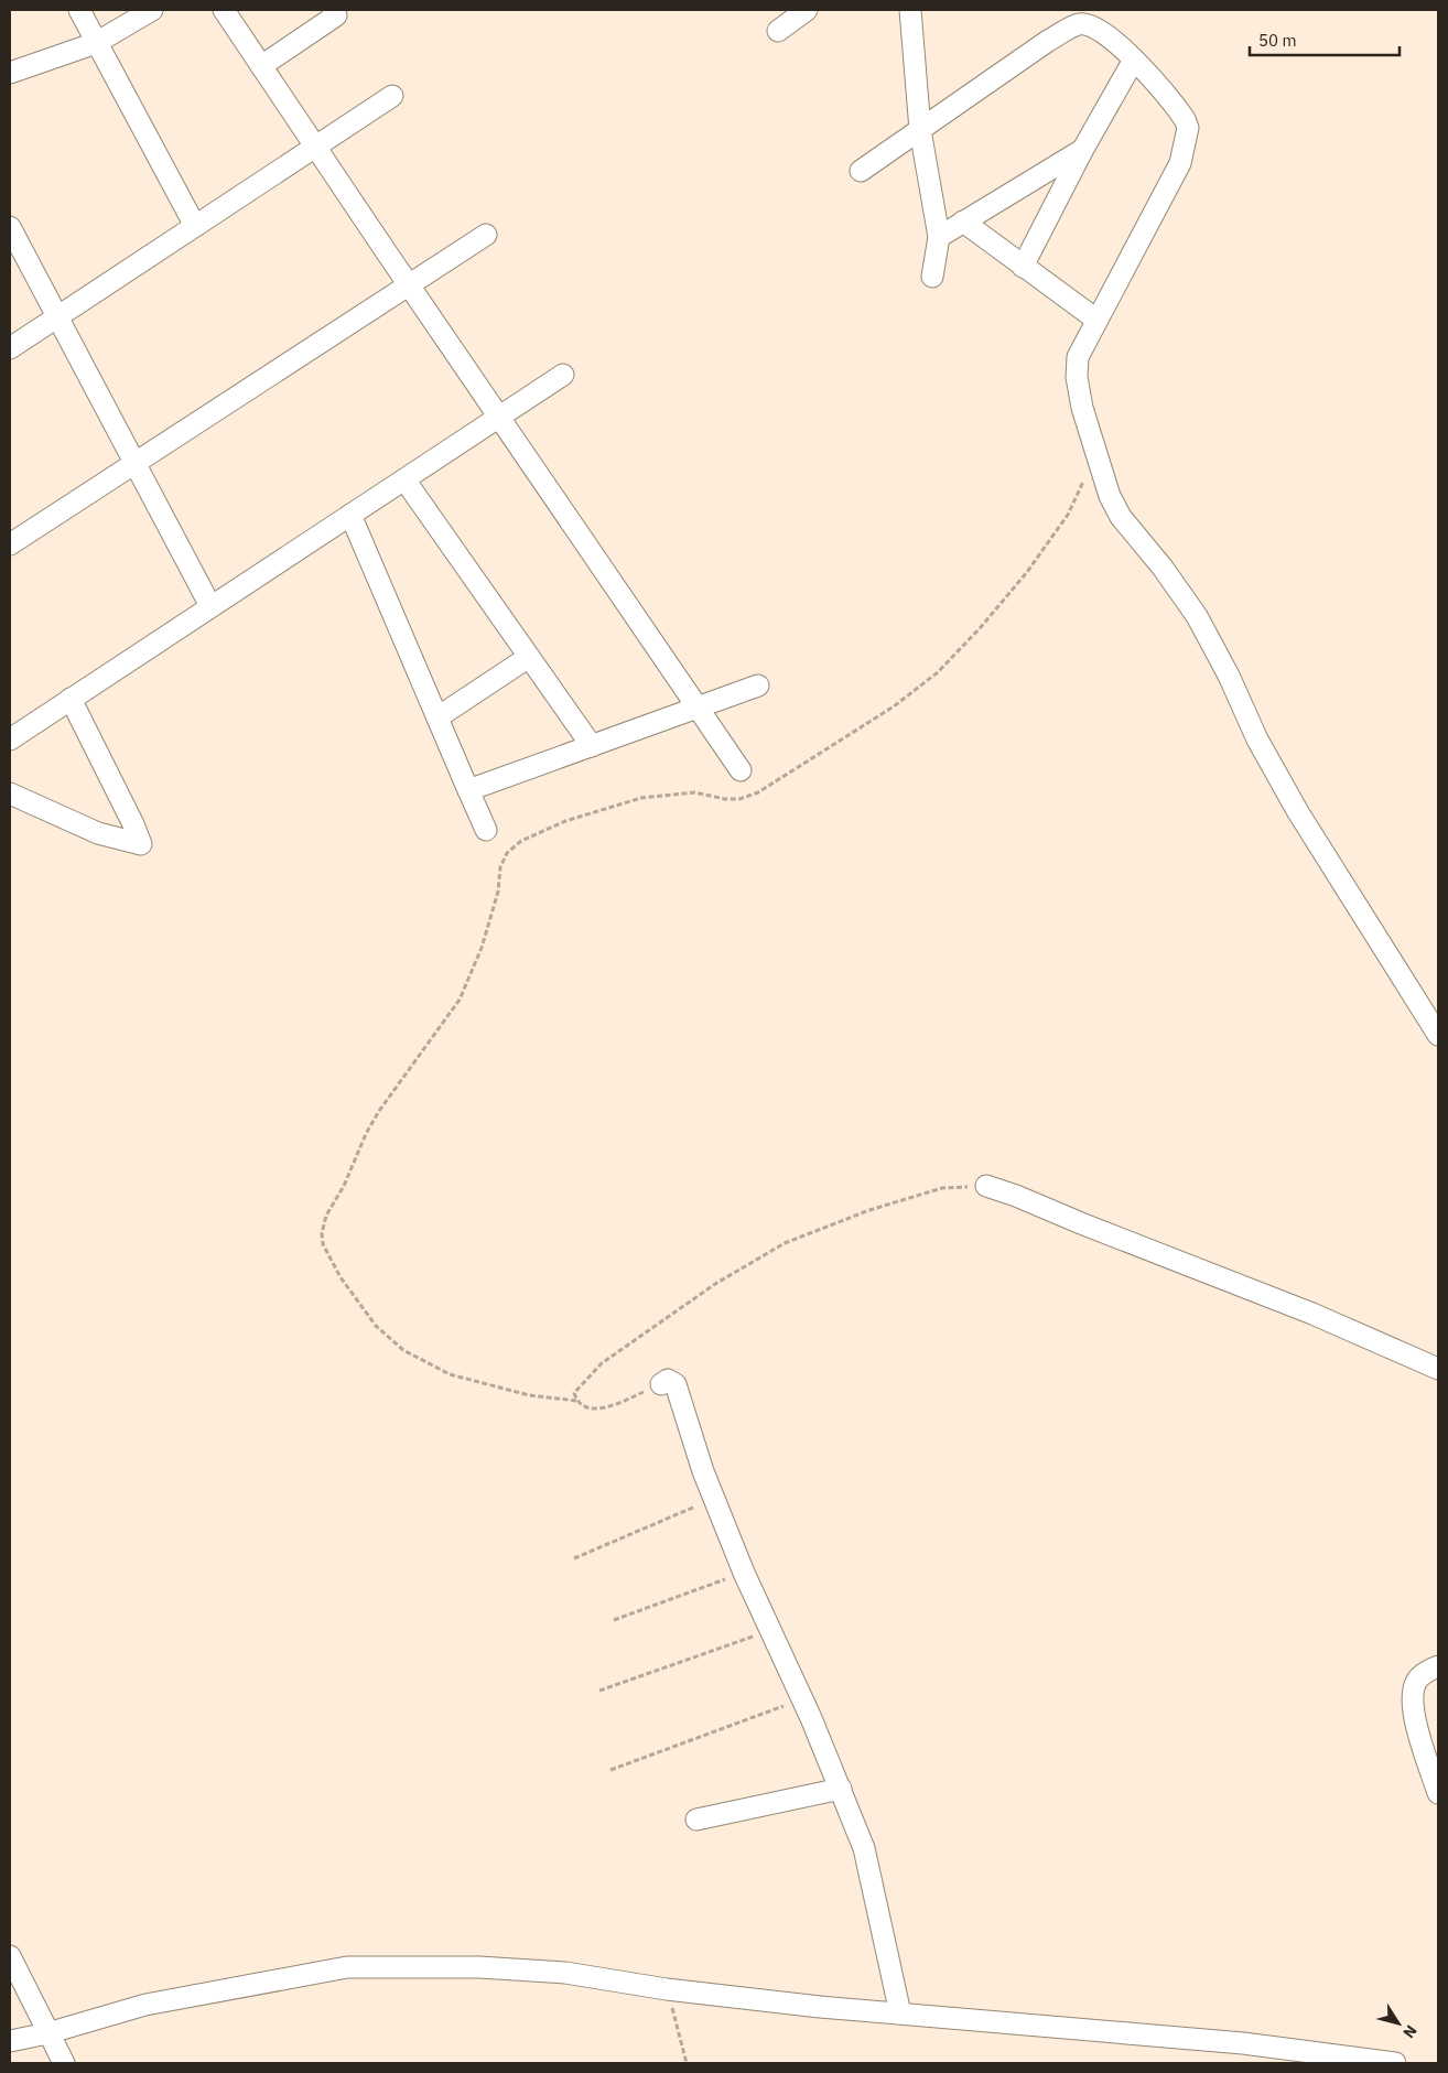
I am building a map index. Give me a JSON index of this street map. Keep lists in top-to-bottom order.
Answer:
{
  "scale_bar": "50 m",
  "north": "bottom right"
}
